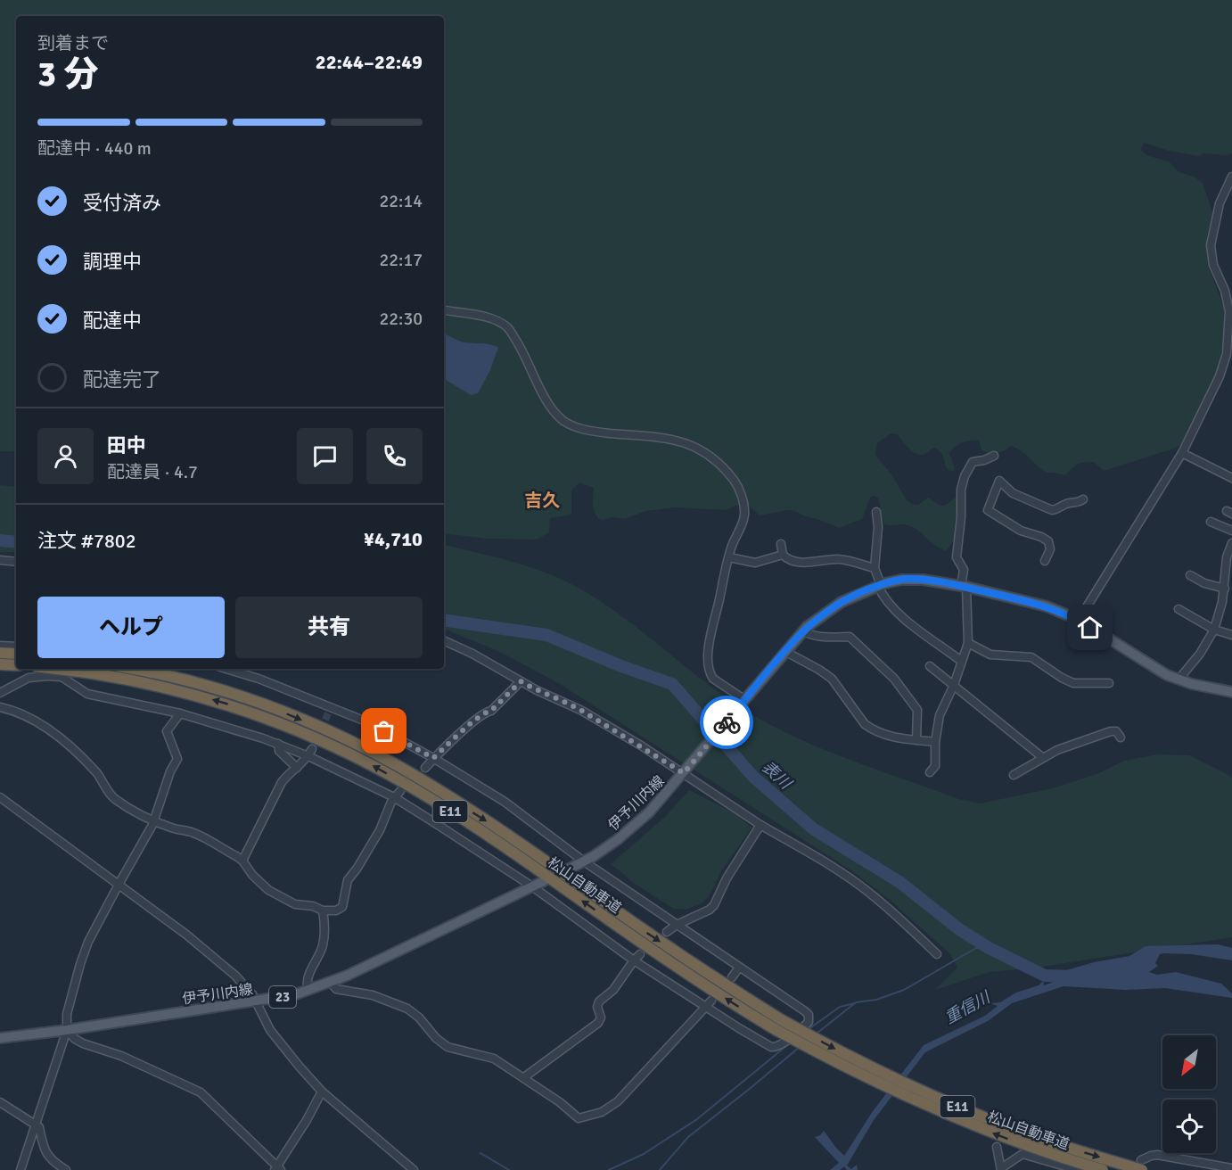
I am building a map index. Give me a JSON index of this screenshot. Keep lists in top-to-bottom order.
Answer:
{
  "streets": {
    "highway": ["E11", "松山自動車道"],
    "main road": ["伊予川内線", "23"]
  },
  "districts": ["吉久"],
  "water": ["表川", "重信川"],
  "north": "bottom left",
  "page": {
    "heading": ["3 分", "到着まで", "22:44–22:49"],
    "panel": [
      "田中",
      "配達員 · 4.7",
      "注文 #7802",
      "¥4,710"
    ],
    "bar": "配達中 · 440 m",
    "list": [
      ["受付済み", "22:14"],
      ["調理中", "22:17"],
      ["配達中", "22:30"],
      "配達完了"
    ],
    "buttons": ["ヘルプ", "共有"]
  }
}
